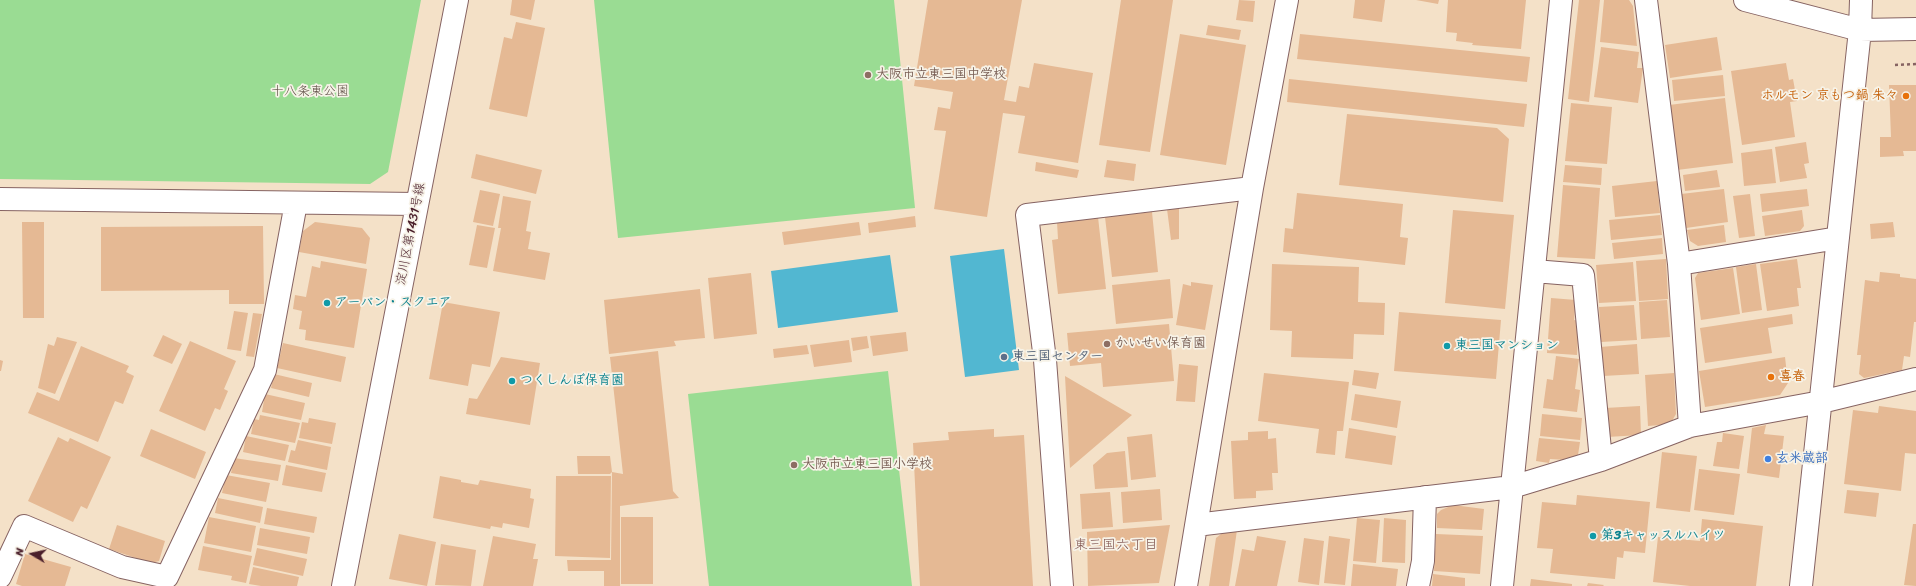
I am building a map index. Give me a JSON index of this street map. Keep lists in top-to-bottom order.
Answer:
{
  "streets": {
    "street": ["淀川区第1431号線"]
  },
  "districts": ["東三国六丁目"],
  "parks": ["十八条東公園"],
  "places": [
    "大阪市立東三国中学校",
    "ホルモン 京もつ鍋 朱々",
    "アーバン・スクエア",
    "かいせい保育園",
    "東三国マンション",
    "東三国センター",
    "喜春",
    "つくしんぼ保育園",
    "玄米蔵部",
    "大阪市立東三国小学校",
    "第3キャッスルハイツ"
  ],
  "north": "left"
}
